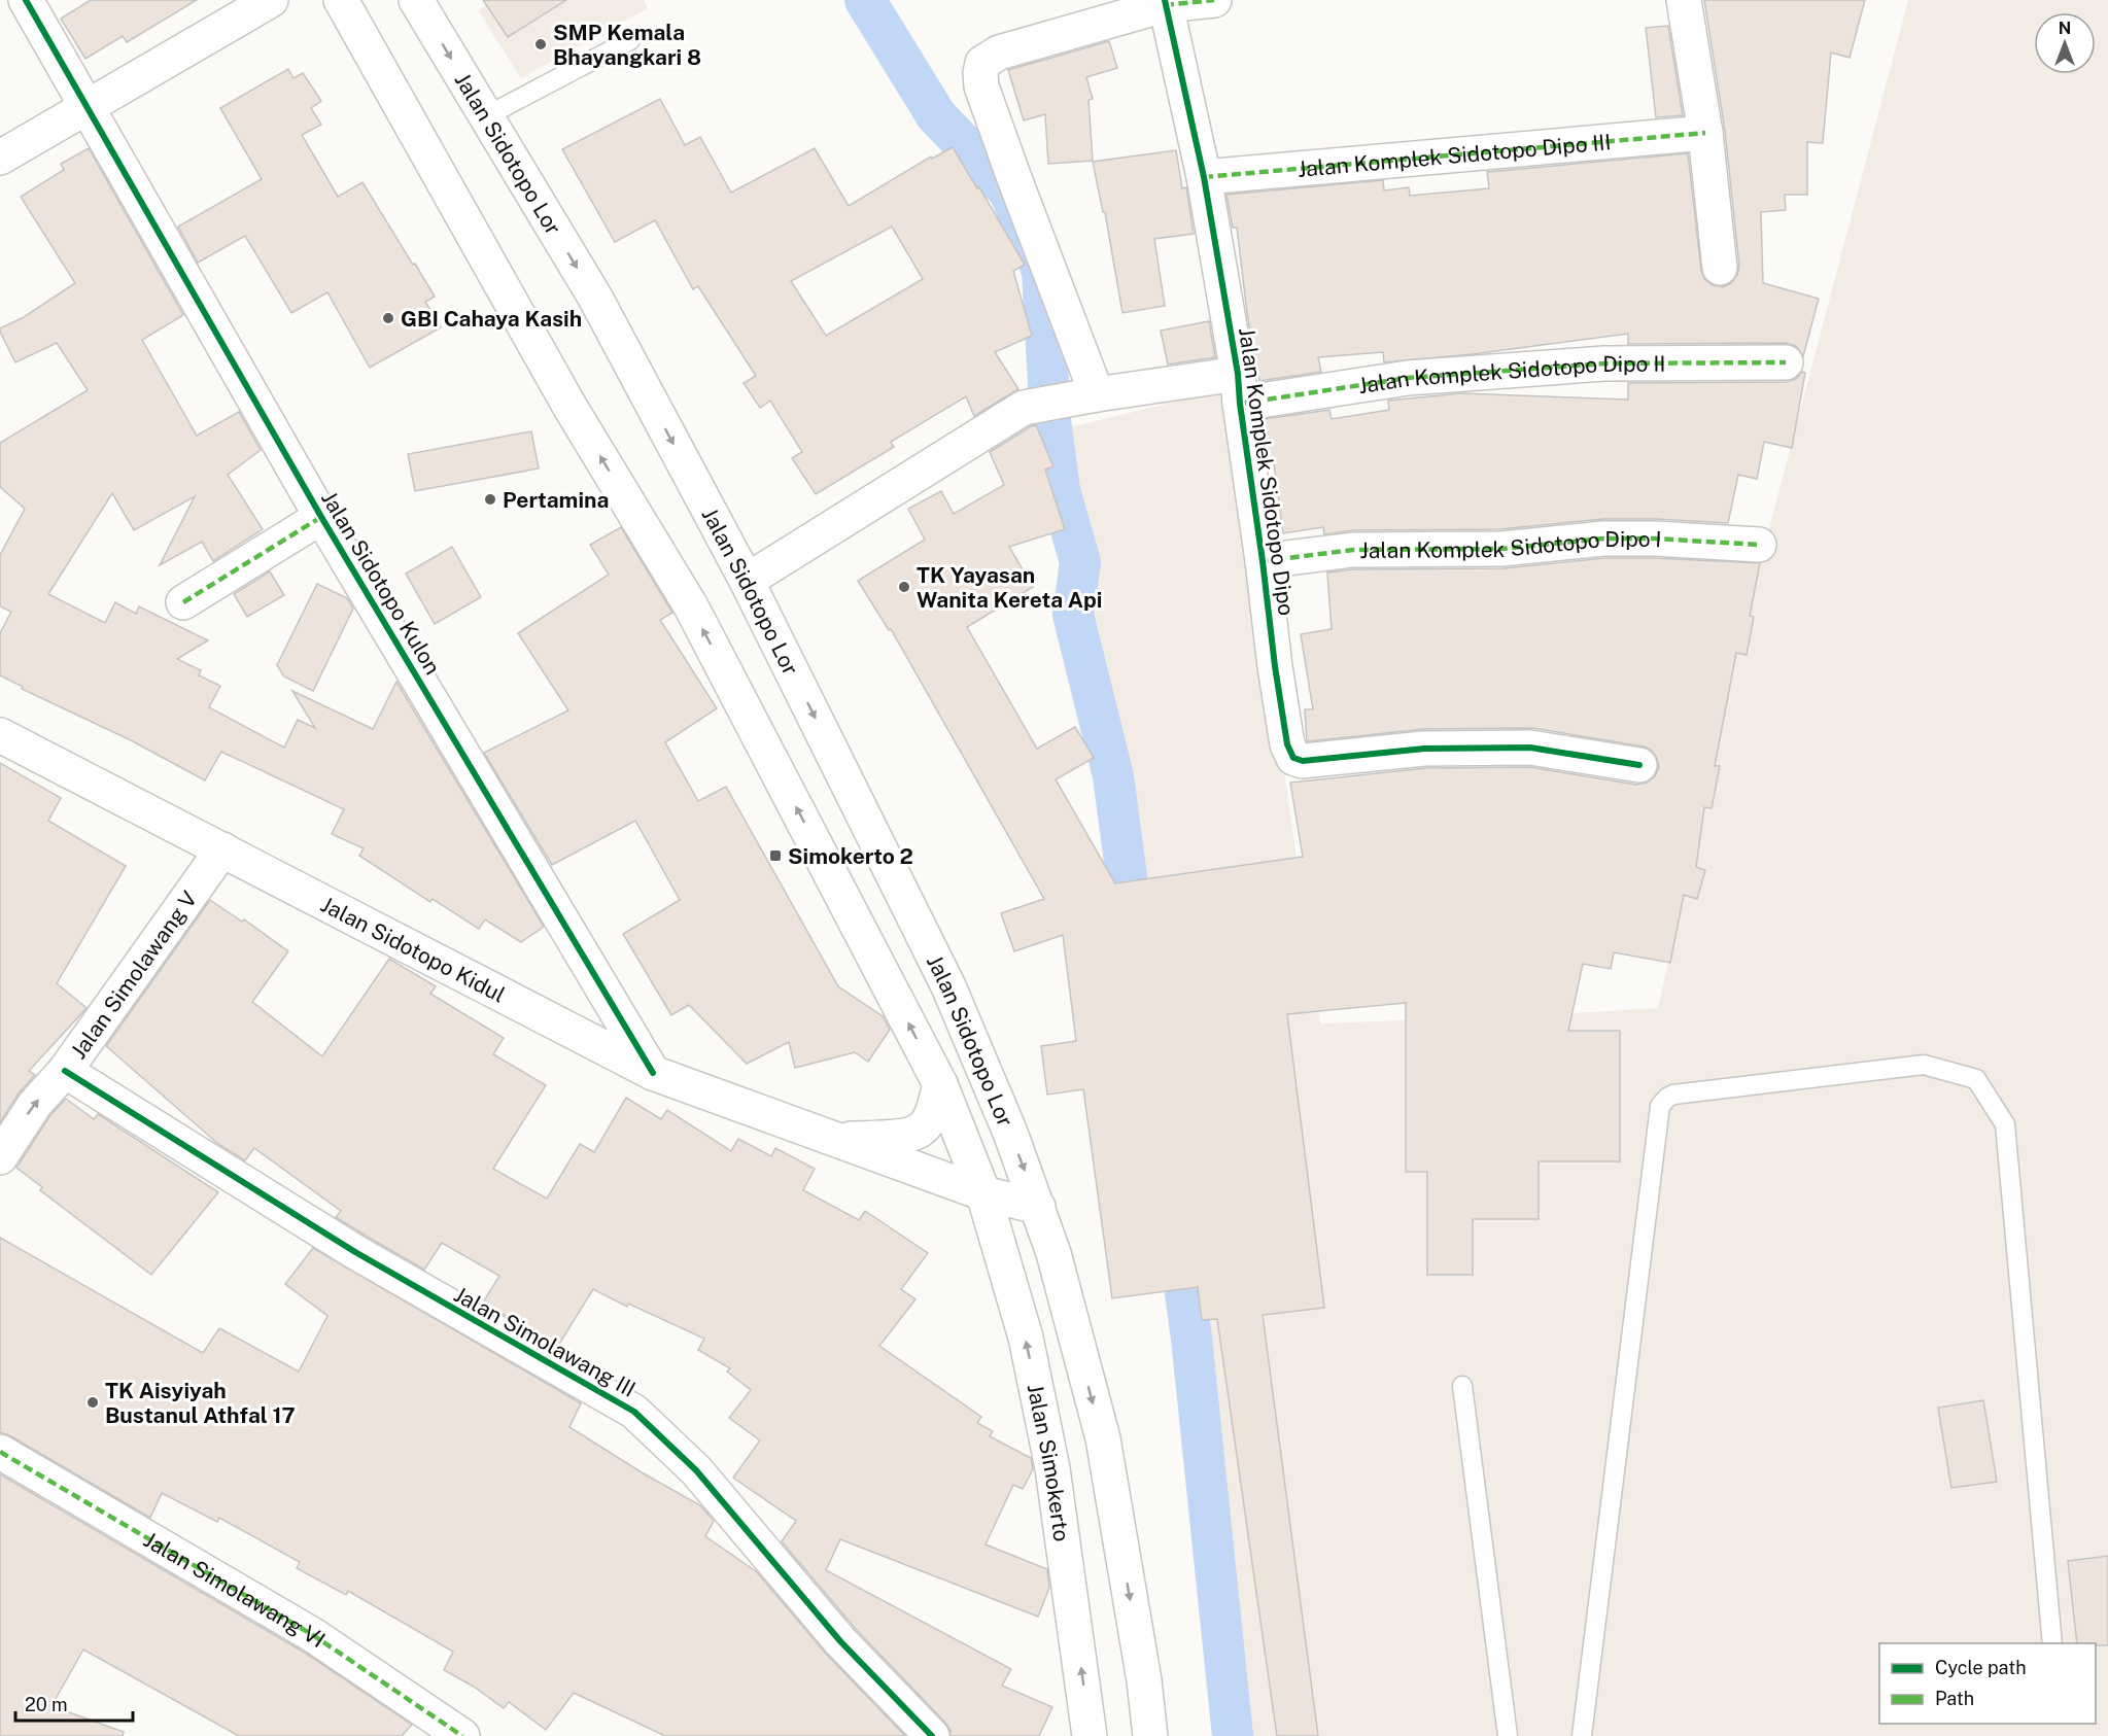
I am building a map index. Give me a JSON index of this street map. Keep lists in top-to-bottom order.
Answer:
{
  "streets": {
    "main road": [
      "Jalan Sidotopo Lor",
      "Jalan Komplek Sidotopo Dipo III",
      "Jalan Komplek Sidotopo Dipo II",
      "Jalan Komplek Sidotopo Dipo",
      "Jalan Komplek Sidotopo Dipo I",
      "Jalan Sidotopo Kulon",
      "Jalan Sidotopo Kidul",
      "Jalan Simolawang V",
      "Jalan Simolawang III",
      "Jalan Simokerto",
      "Jalan Simolawang VI"
    ]
  },
  "crossings": [
    ["Jalan Sidotopo Lor", "Jalan Komplek Sidotopo Dipo"],
    ["Jalan Sidotopo Lor", "Jalan Sidotopo Kidul"],
    ["Jalan Sidotopo Lor", "Jalan Simokerto"],
    ["Jalan Komplek Sidotopo Dipo III", "Jalan Komplek Sidotopo Dipo"],
    ["Jalan Komplek Sidotopo Dipo II", "Jalan Komplek Sidotopo Dipo"],
    ["Jalan Komplek Sidotopo Dipo", "Jalan Komplek Sidotopo Dipo I"],
    ["Jalan Sidotopo Kulon", "Jalan Sidotopo Kidul"],
    ["Jalan Sidotopo Kidul", "Jalan Simolawang V"],
    ["Jalan Sidotopo Kidul", "Jalan Simokerto"],
    ["Jalan Simolawang V", "Jalan Simolawang III"]
  ],
  "places": {
    "other": [
      "SMP Kemala Bhayangkari 8",
      "GBI Cahaya Kasih",
      "Pertamina",
      "TK Yayasan Wanita Kereta Api",
      "TK Aisyiyah Bustanul Athfal 17"
    ],
    "transit": ["Simokerto 2"]
  },
  "legend": ["Cycle path", "Path"],
  "scale_bar": "20 m",
  "north": "top"
}
